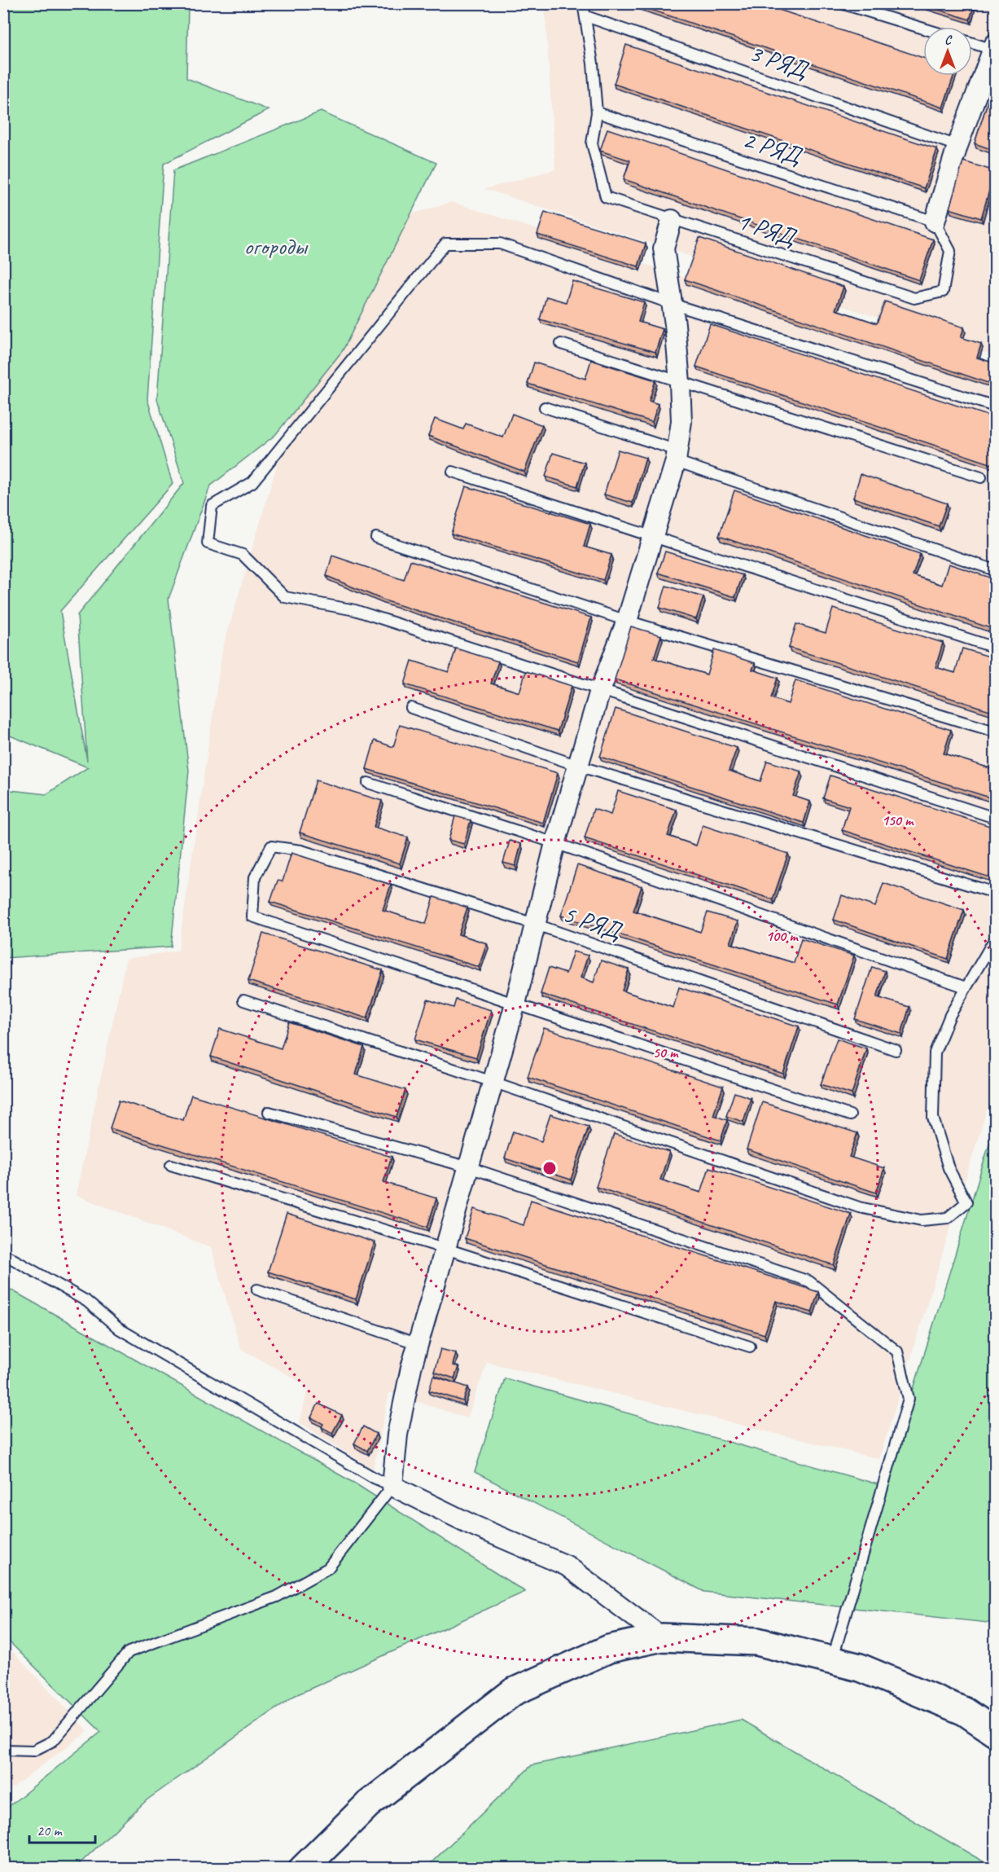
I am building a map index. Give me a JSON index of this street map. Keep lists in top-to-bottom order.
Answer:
{
  "streets": {
    "lane": [
      "3 РЯД",
      "2 РЯД",
      "1 РЯД",
      "5 РЯД"
    ]
  },
  "crossings": [
    ["2 РЯД", "1 РЯД"]
  ],
  "parks": ["огороды"],
  "scale_bar": "20 m",
  "north": "top",
  "rings": ["150 m", "100 m", "50 m"]
}
